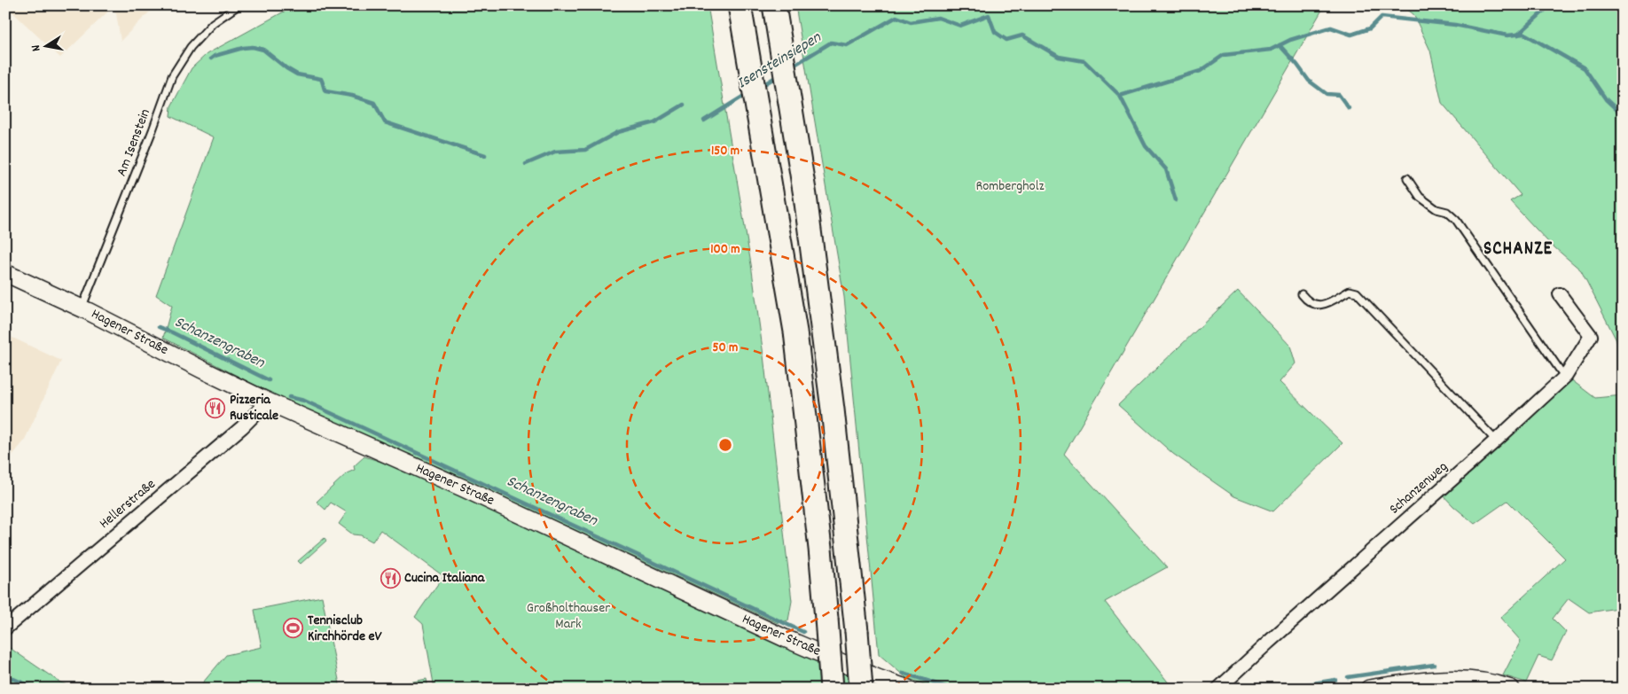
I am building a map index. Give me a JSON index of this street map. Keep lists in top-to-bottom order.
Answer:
{
  "streets": {
    "main road": ["Hagener Straße"],
    "street": ["Schanzenweg", "Hellerstraße"],
    "lane": ["Am Isenstein"]
  },
  "crossings": [
    ["Am Isenstein", "Hagener Straße"],
    ["Hagener Straße", "Hellerstraße"]
  ],
  "districts": ["SCHANZE"],
  "water": ["Isensteinsiepen", "Schanzengraben"],
  "parks": ["Rombergholz", "Großholthauser Mark"],
  "places": {
    "restaurant": ["Pizzeria Rusticale", "Cucina Italiana"],
    "sports": ["Tennisclub Kirchhörde eV"]
  },
  "north": "left",
  "rings": ["150 m", "100 m", "50 m"]
}
